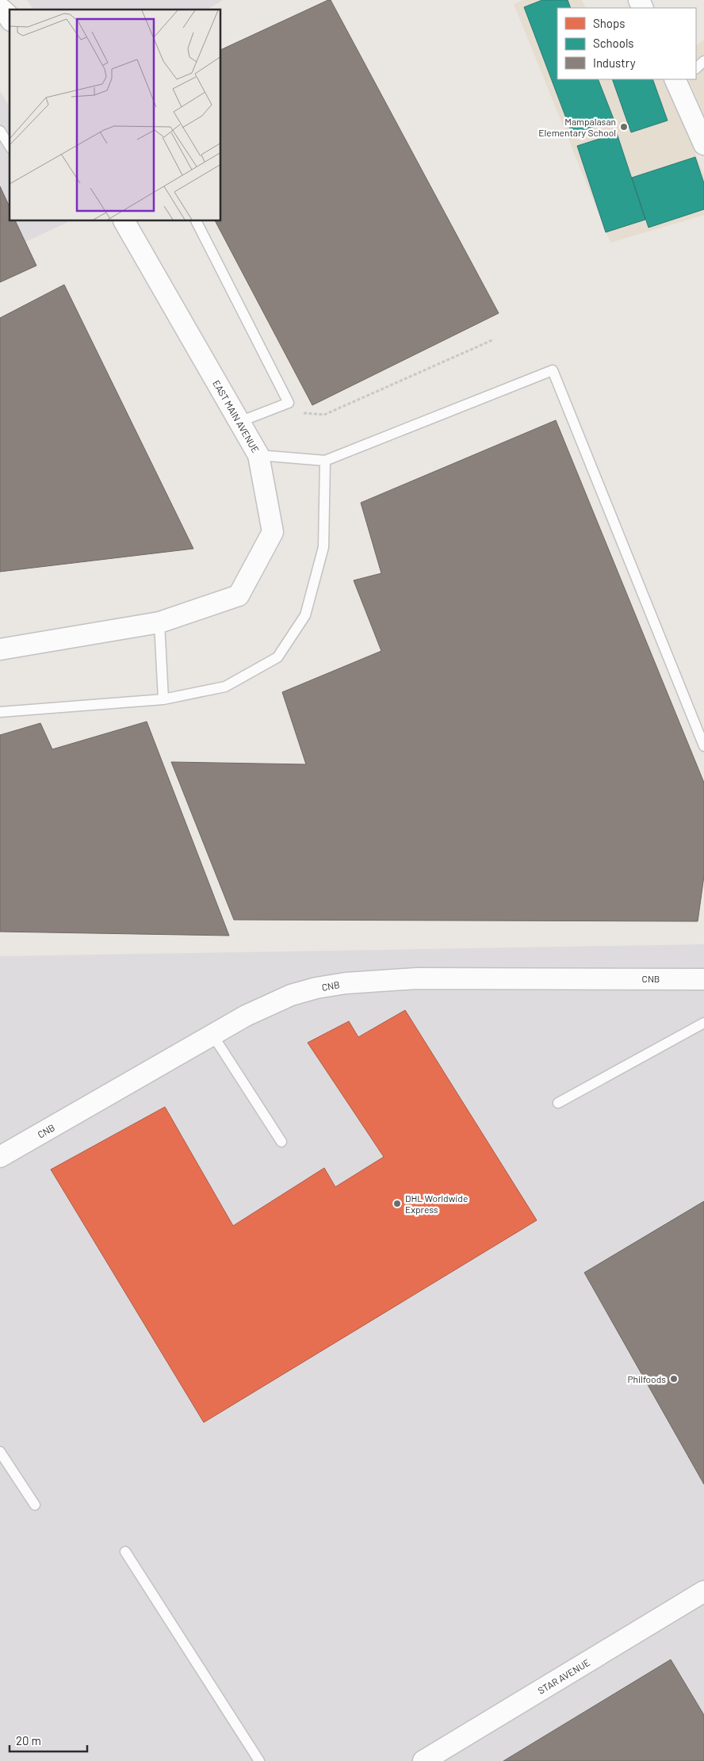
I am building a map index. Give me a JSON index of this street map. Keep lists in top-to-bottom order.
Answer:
{
  "streets": {
    "street": ["EAST MAIN AVENUE", "CNB", "STAR AVENUE"]
  },
  "places": ["Mampalasan Elementary School", "DHL Worldwide Express", "Philfoods"],
  "legend": ["Shops", "Schools", "Industry"],
  "scale_bar": "20 m"
}
